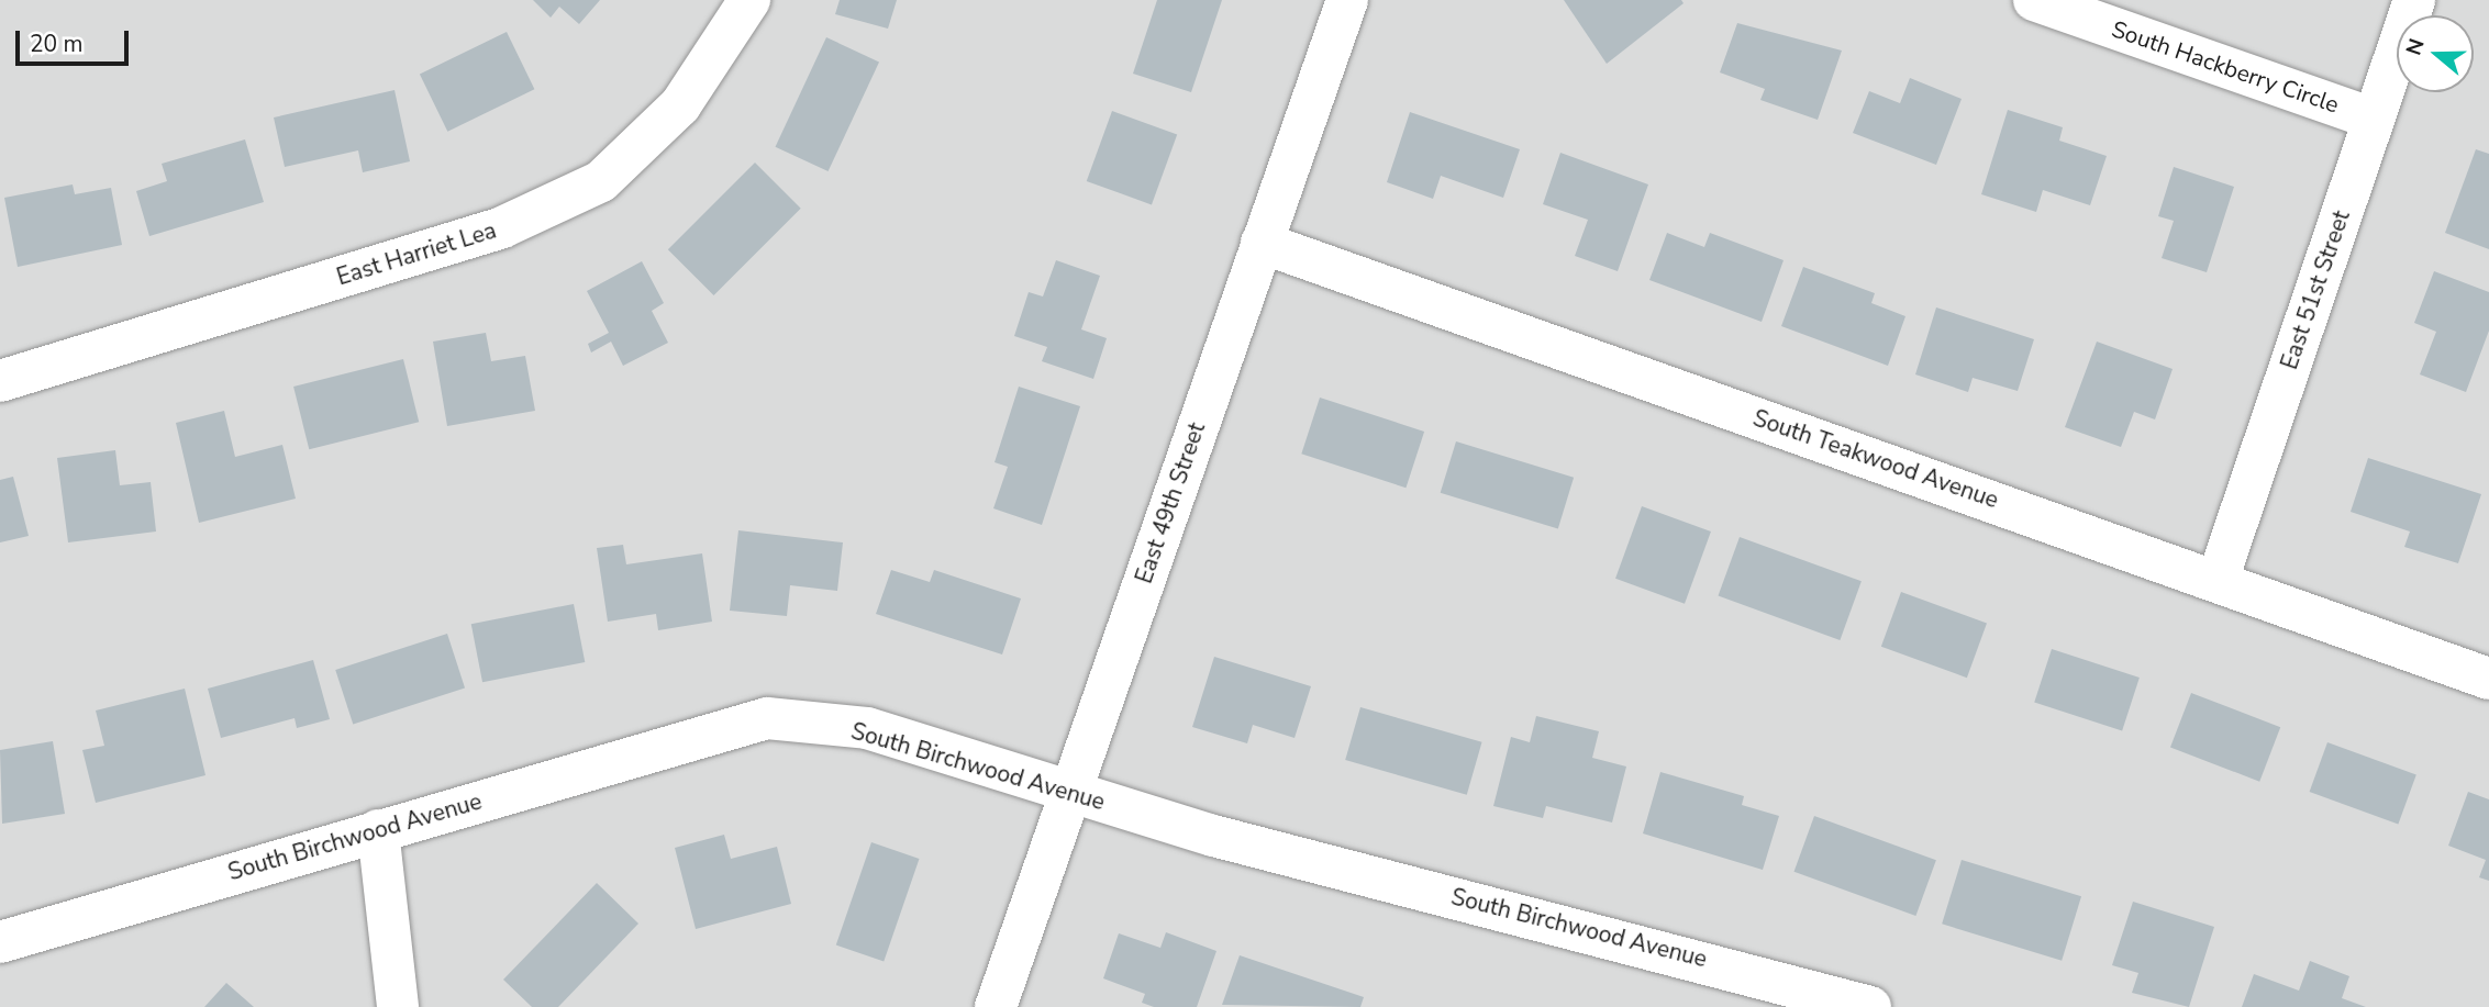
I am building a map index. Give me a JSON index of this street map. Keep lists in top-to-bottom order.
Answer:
{
  "streets": {
    "street": [
      "South Hackberry Circle",
      "East Harriet Lea",
      "East 51st Street",
      "South Teakwood Avenue",
      "East 49th Street",
      "South Birchwood Avenue"
    ]
  },
  "crossings": [
    ["South Hackberry Circle", "East 51st Street"],
    ["East 51st Street", "South Teakwood Avenue"],
    ["South Teakwood Avenue", "East 49th Street"],
    ["East 49th Street", "South Birchwood Avenue"]
  ],
  "scale_bar": "20 m",
  "north": "left"
}
